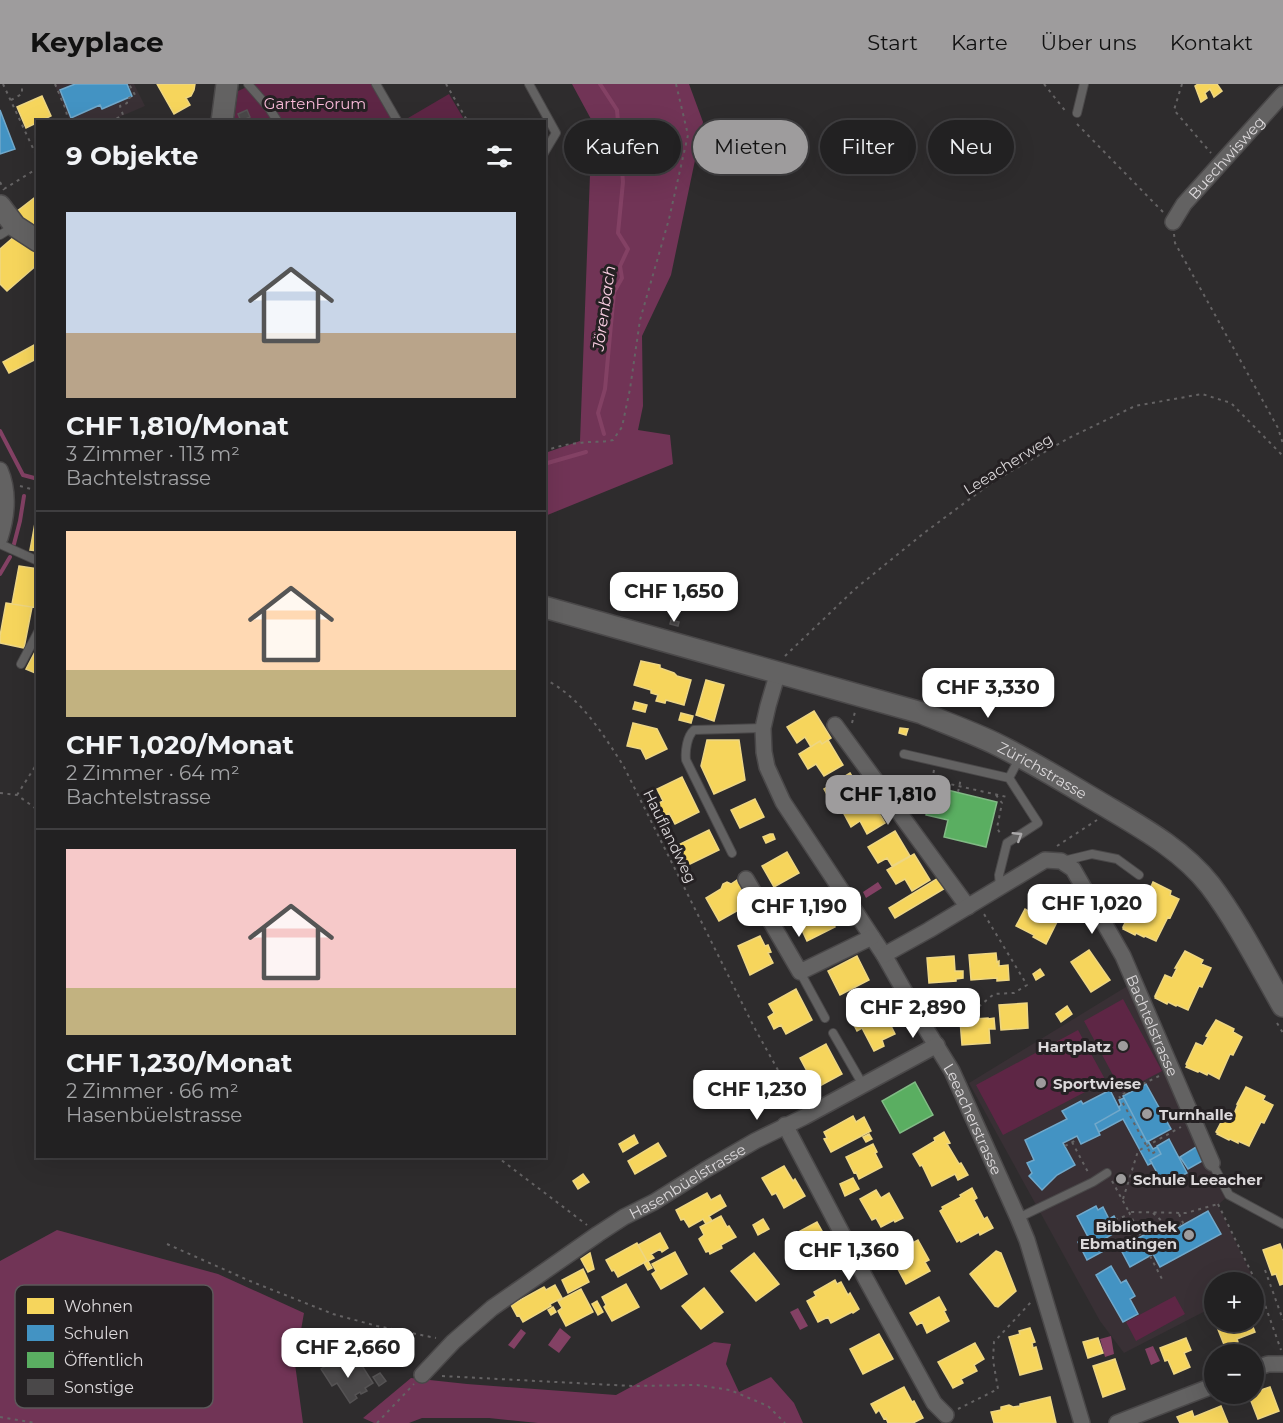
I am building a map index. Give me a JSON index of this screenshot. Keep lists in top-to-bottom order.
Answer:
{
  "streets": {
    "main road": ["Zürichstrasse"],
    "street": [
      "Buechwisweg",
      "Bachtelstrasse",
      "Leeacherstrasse",
      "Hasenbüelstrasse"
    ],
    "path": ["Leeacherweg", "Hauflandweg"]
  },
  "crossings": [
    ["Leeacherweg", "Zürichstrasse"],
    ["Leeacherweg", "Leeacherstrasse"],
    ["Zürichstrasse", "Leeacherstrasse"],
    ["Hauflandweg", "Hasenbüelstrasse"],
    ["Leeacherstrasse", "Hasenbüelstrasse"]
  ],
  "water": ["Jörenbach"],
  "parks": ["GartenForum"],
  "places": [
    "Hartplatz",
    "Sportwiese",
    "Turnhalle",
    "Schule Leeacher",
    "Bibliothek Ebmatingen"
  ],
  "legend": [
    "Wohnen",
    "Schulen",
    "Öffentlich",
    "Sonstige"
  ],
  "page": {
    "header": "Keyplace",
    "nav": [
      "Start",
      "Karte",
      "Über uns",
      "Kontakt"
    ],
    "chip": [
      "Kaufen",
      "Mieten",
      "Filter",
      "Neu"
    ],
    "heading": "9 Objekte",
    "list": [
      {
        "name": "CHF 1,810/Monat",
        "note": "3 Zimmer · 113 m² · Bachtelstrasse"
      },
      {
        "name": "CHF 1,020/Monat",
        "note": "2 Zimmer · 64 m² · Bachtelstrasse"
      },
      {
        "name": "CHF 1,230/Monat",
        "note": "2 Zimmer · 66 m² · Hasenbüelstrasse"
      }
    ],
    "price": [
      "CHF 1,650",
      "CHF 3,330",
      "CHF 1,810",
      "CHF 1,020",
      "CHF 1,190",
      "CHF 2,890",
      "CHF 1,230",
      "CHF 1,360",
      "CHF 2,660"
    ],
    "map_buttons": ["+", "−"]
  }
}
